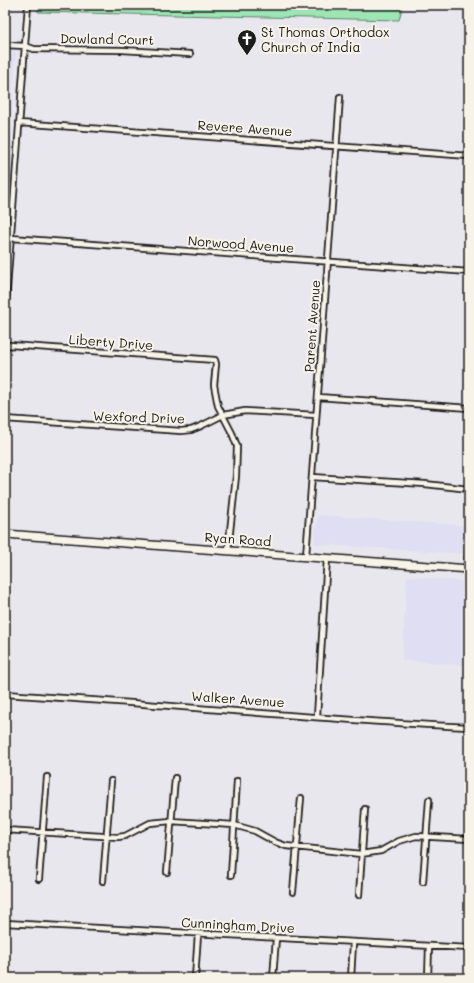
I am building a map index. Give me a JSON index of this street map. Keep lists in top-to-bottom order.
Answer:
{
  "streets": {
    "main road": ["Ryan Road"],
    "street": [
      "Dowland Court",
      "Revere Avenue",
      "Norwood Avenue",
      "Parent Avenue",
      "Liberty Drive",
      "Wexford Drive",
      "Walker Avenue",
      "Cunningham Drive"
    ]
  },
  "crossings": [
    ["Revere Avenue", "Parent Avenue"],
    ["Norwood Avenue", "Parent Avenue"],
    ["Parent Avenue", "Wexford Drive"],
    ["Parent Avenue", "Ryan Road"],
    ["Liberty Drive", "Wexford Drive"]
  ],
  "places": {
    "church": ["St Thomas Orthodox Church of India"]
  }
}
